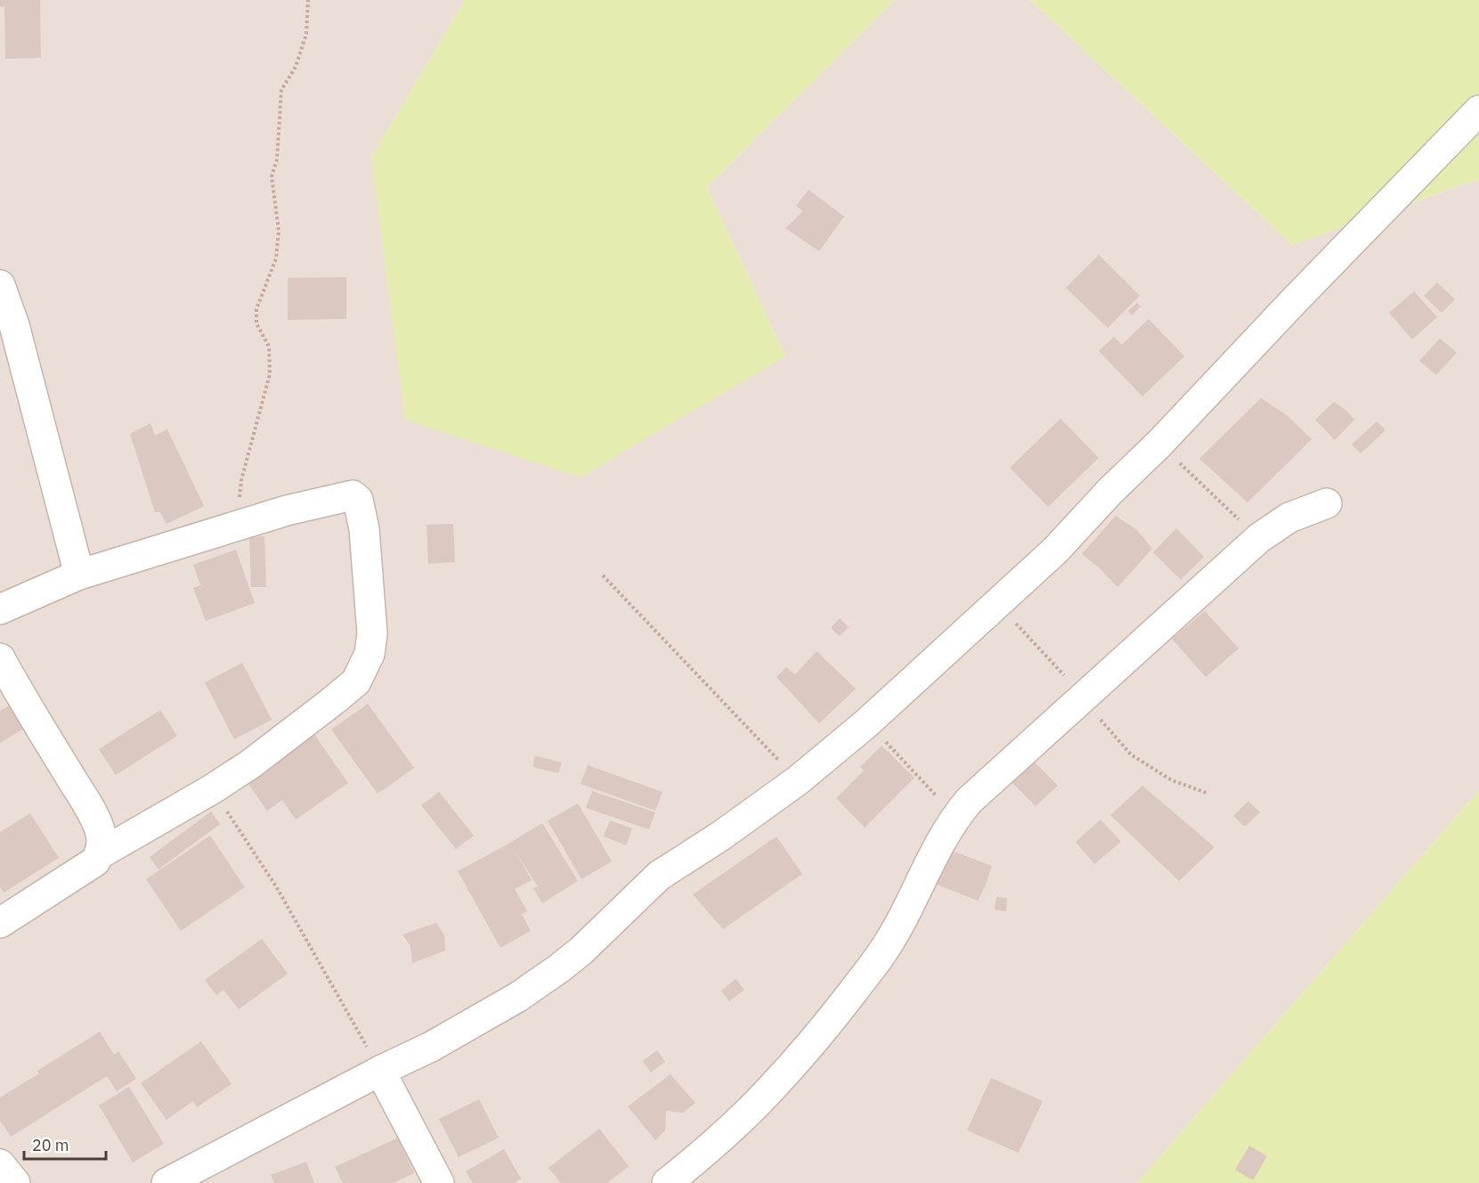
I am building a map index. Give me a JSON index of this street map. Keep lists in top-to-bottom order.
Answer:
{
  "scale_bar": "20 m"
}
